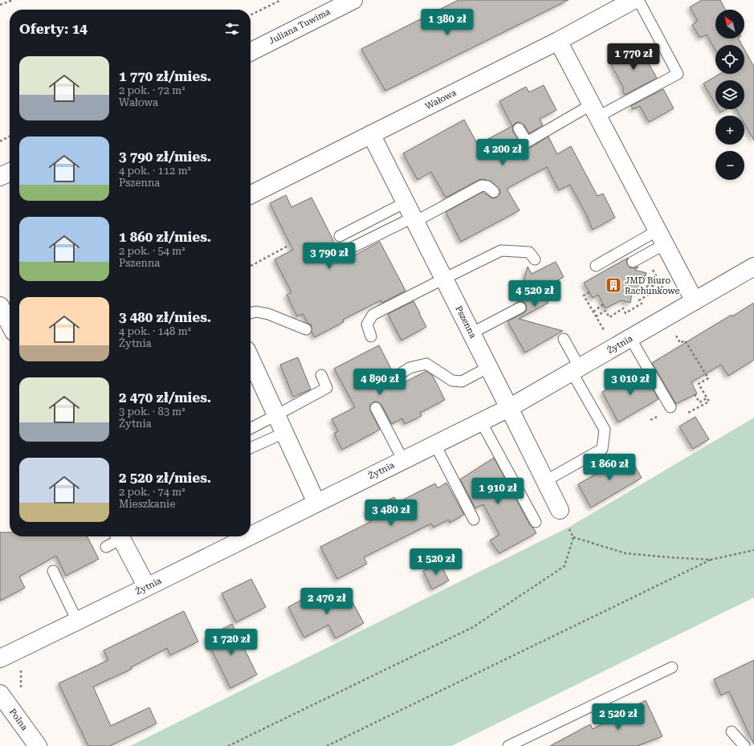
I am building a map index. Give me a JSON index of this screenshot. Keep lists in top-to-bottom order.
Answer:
{
  "streets": {
    "street": [
      "Juliana Tuwima",
      "Wałowa",
      "Pszenna",
      "Żytnia",
      "Polna"
    ]
  },
  "crossings": [
    ["Wałowa", "Pszenna"],
    ["Pszenna", "Żytnia"]
  ],
  "places": {
    "building": ["JMD Biuro Rachunkowe"]
  },
  "north": "top left",
  "page": {
    "price": [
      "1 380 zł",
      "1 770 zł",
      "4 200 zł",
      "3 790 zł",
      "4 520 zł",
      "4 890 zł",
      "3 010 zł",
      "1 860 zł",
      "1 910 zł",
      "3 480 zł",
      "1 520 zł",
      "2 470 zł",
      "1 720 zł",
      "2 520 zł"
    ],
    "map_buttons": ["+", "−"],
    "heading": "Oferty: 14",
    "list": [
      {
        "name": "1 770 zł/mies.",
        "note": "2 pok. · 72 m² · Wałowa"
      },
      {
        "name": "3 790 zł/mies.",
        "note": "4 pok. · 112 m² · Pszenna"
      },
      {
        "name": "1 860 zł/mies.",
        "note": "2 pok. · 54 m² · Pszenna"
      },
      {
        "name": "3 480 zł/mies.",
        "note": "4 pok. · 148 m² · Żytnia"
      },
      {
        "name": "2 470 zł/mies.",
        "note": "3 pok. · 83 m² · Żytnia"
      },
      {
        "name": "2 520 zł/mies.",
        "note": "2 pok. · 74 m² · Mieszkanie"
      }
    ]
  }
}
